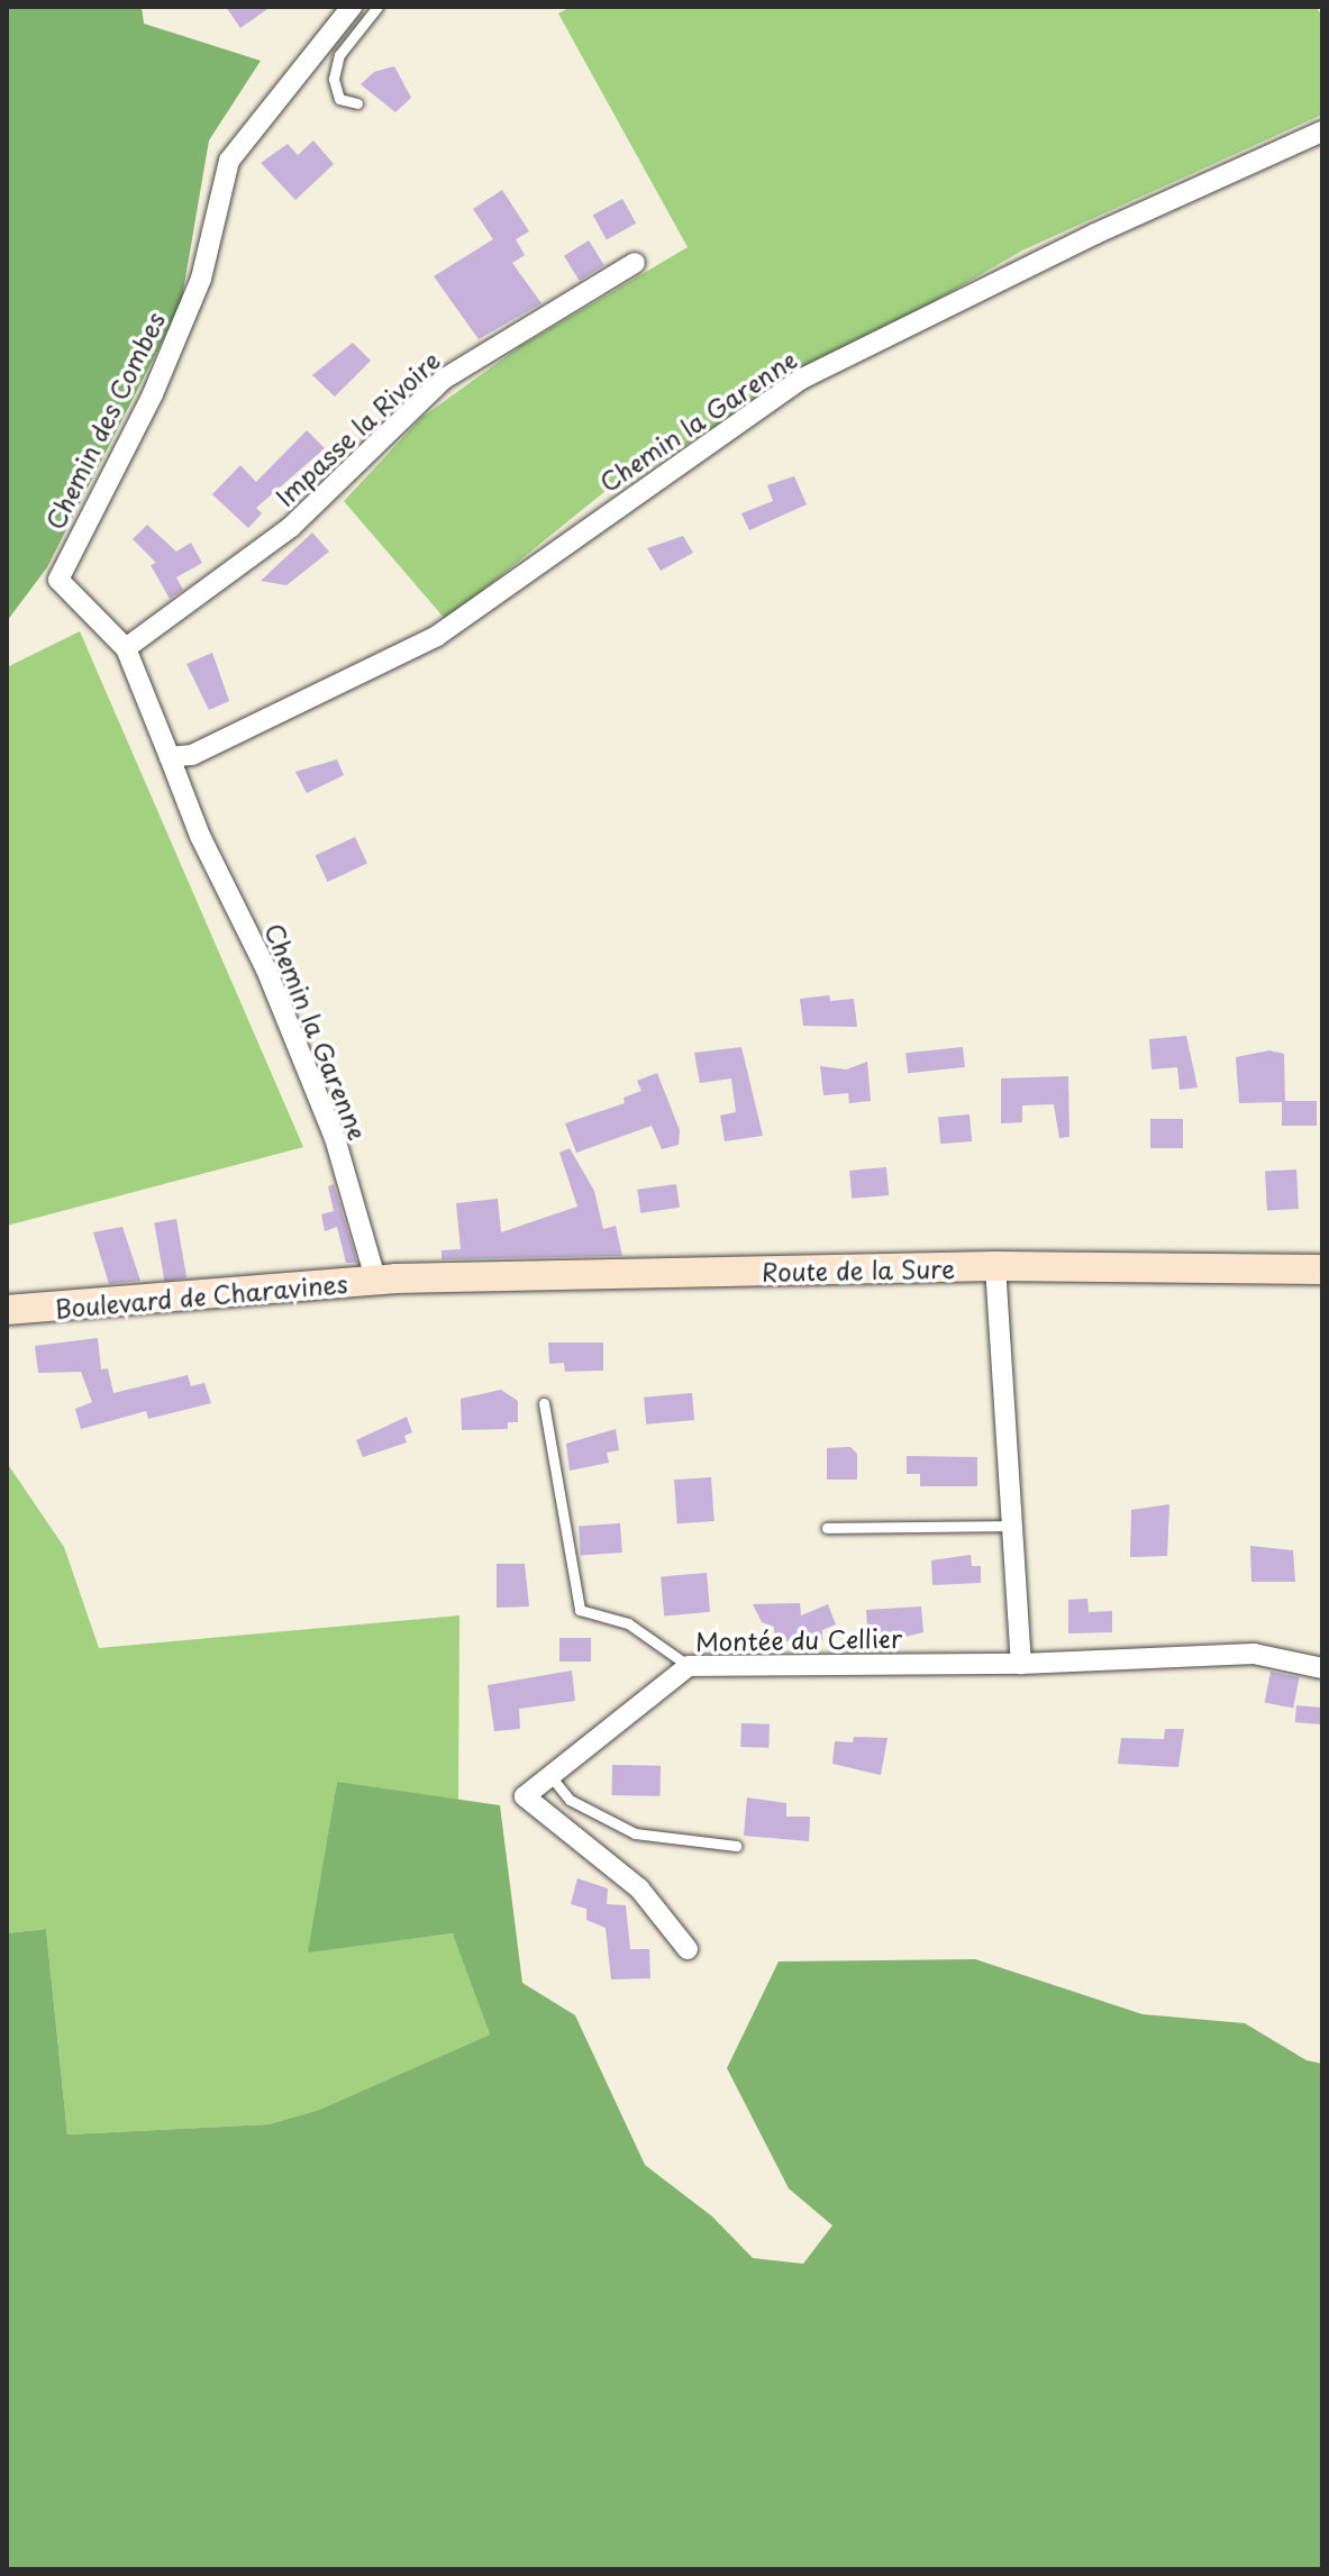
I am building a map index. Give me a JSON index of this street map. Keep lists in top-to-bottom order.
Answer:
{
  "streets": {
    "main road": ["Route de la Sure", "Boulevard de Charavines"],
    "street": [
      "Chemin des Combes",
      "Chemin la Garenne",
      "Impasse la Rivoire",
      "Montée du Cellier"
    ]
  },
  "crossings": [
    ["Chemin des Combes", "Chemin la Garenne"],
    ["Chemin la Garenne", "Impasse la Rivoire"],
    ["Chemin la Garenne", "Route de la Sure"],
    ["Chemin la Garenne", "Boulevard de Charavines"],
    ["Route de la Sure", "Boulevard de Charavines"]
  ]
}
